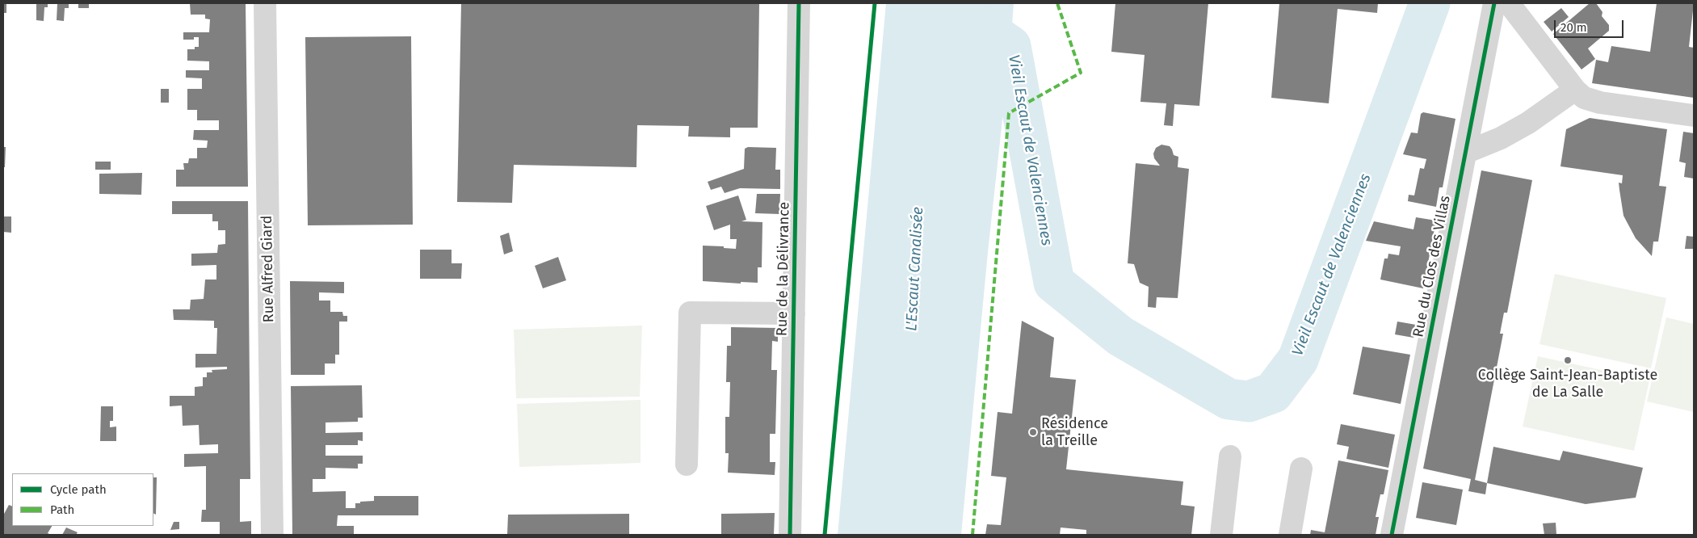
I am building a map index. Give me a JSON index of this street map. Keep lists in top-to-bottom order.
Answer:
{
  "streets": {
    "street": ["Rue du Clos des Villas", "Rue Alfred Giard", "Rue de la Délivrance"]
  },
  "water": ["Vieil Escaut de Valenciennes", "L'Escaut Canalisée"],
  "places": ["Collège Saint-Jean-Baptiste de La Salle", "Résidence la Treille"],
  "legend": ["Cycle path", "Path"],
  "scale_bar": "20 m"
}
